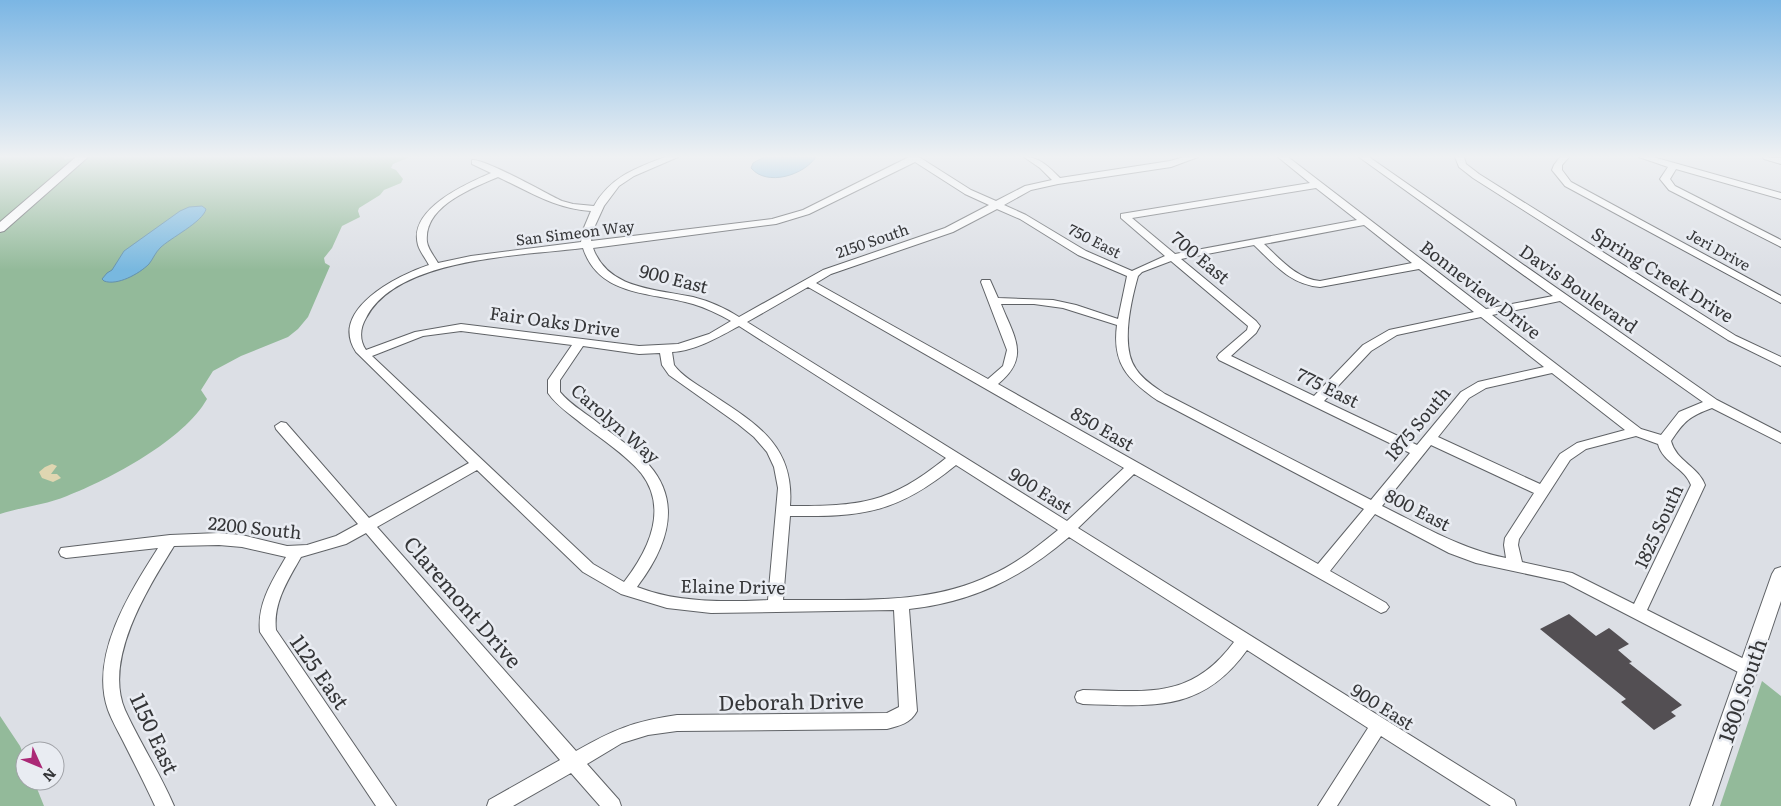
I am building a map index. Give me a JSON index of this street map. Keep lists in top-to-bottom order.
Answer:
{
  "streets": {
    "main road": ["1800 South"],
    "street": [
      "San Simeon Way",
      "2150 South",
      "750 East",
      "Jeri Drive",
      "700 East",
      "Spring Creek Drive",
      "900 East",
      "Davis Boulevard",
      "Bonneview Drive",
      "Fair Oaks Drive",
      "775 East",
      "Carolyn Way",
      "1875 South",
      "850 East",
      "800 East",
      "1825 South",
      "2200 South",
      "Elaine Drive",
      "Claremont Drive",
      "1125 East",
      "Deborah Drive",
      "1150 East"
    ]
  },
  "crossings": [
    ["San Simeon Way", "900 East"],
    ["San Simeon Way", "Elaine Drive"],
    ["2150 South", "750 East"],
    ["2150 South", "900 East"],
    ["2150 South", "Fair Oaks Drive"],
    ["2150 South", "850 East"],
    ["750 East", "800 East"],
    ["700 East", "775 East"],
    ["900 East", "Fair Oaks Drive"],
    ["900 East", "Elaine Drive"],
    ["Bonneview Drive", "1875 South"],
    ["Bonneview Drive", "1825 South"],
    ["Fair Oaks Drive", "Carolyn Way"],
    ["Fair Oaks Drive", "Elaine Drive"],
    ["775 East", "1875 South"],
    ["Carolyn Way", "Elaine Drive"],
    ["1875 South", "850 East"],
    ["1875 South", "800 East"],
    ["850 East", "Elaine Drive"],
    ["800 East", "1825 South"],
    ["800 East", "1800 South"],
    ["2200 South", "Elaine Drive"],
    ["2200 South", "Claremont Drive"],
    ["2200 South", "1125 East"],
    ["2200 South", "1150 East"],
    ["Elaine Drive", "Deborah Drive"],
    ["Claremont Drive", "Deborah Drive"]
  ],
  "north": "bottom right"
}
